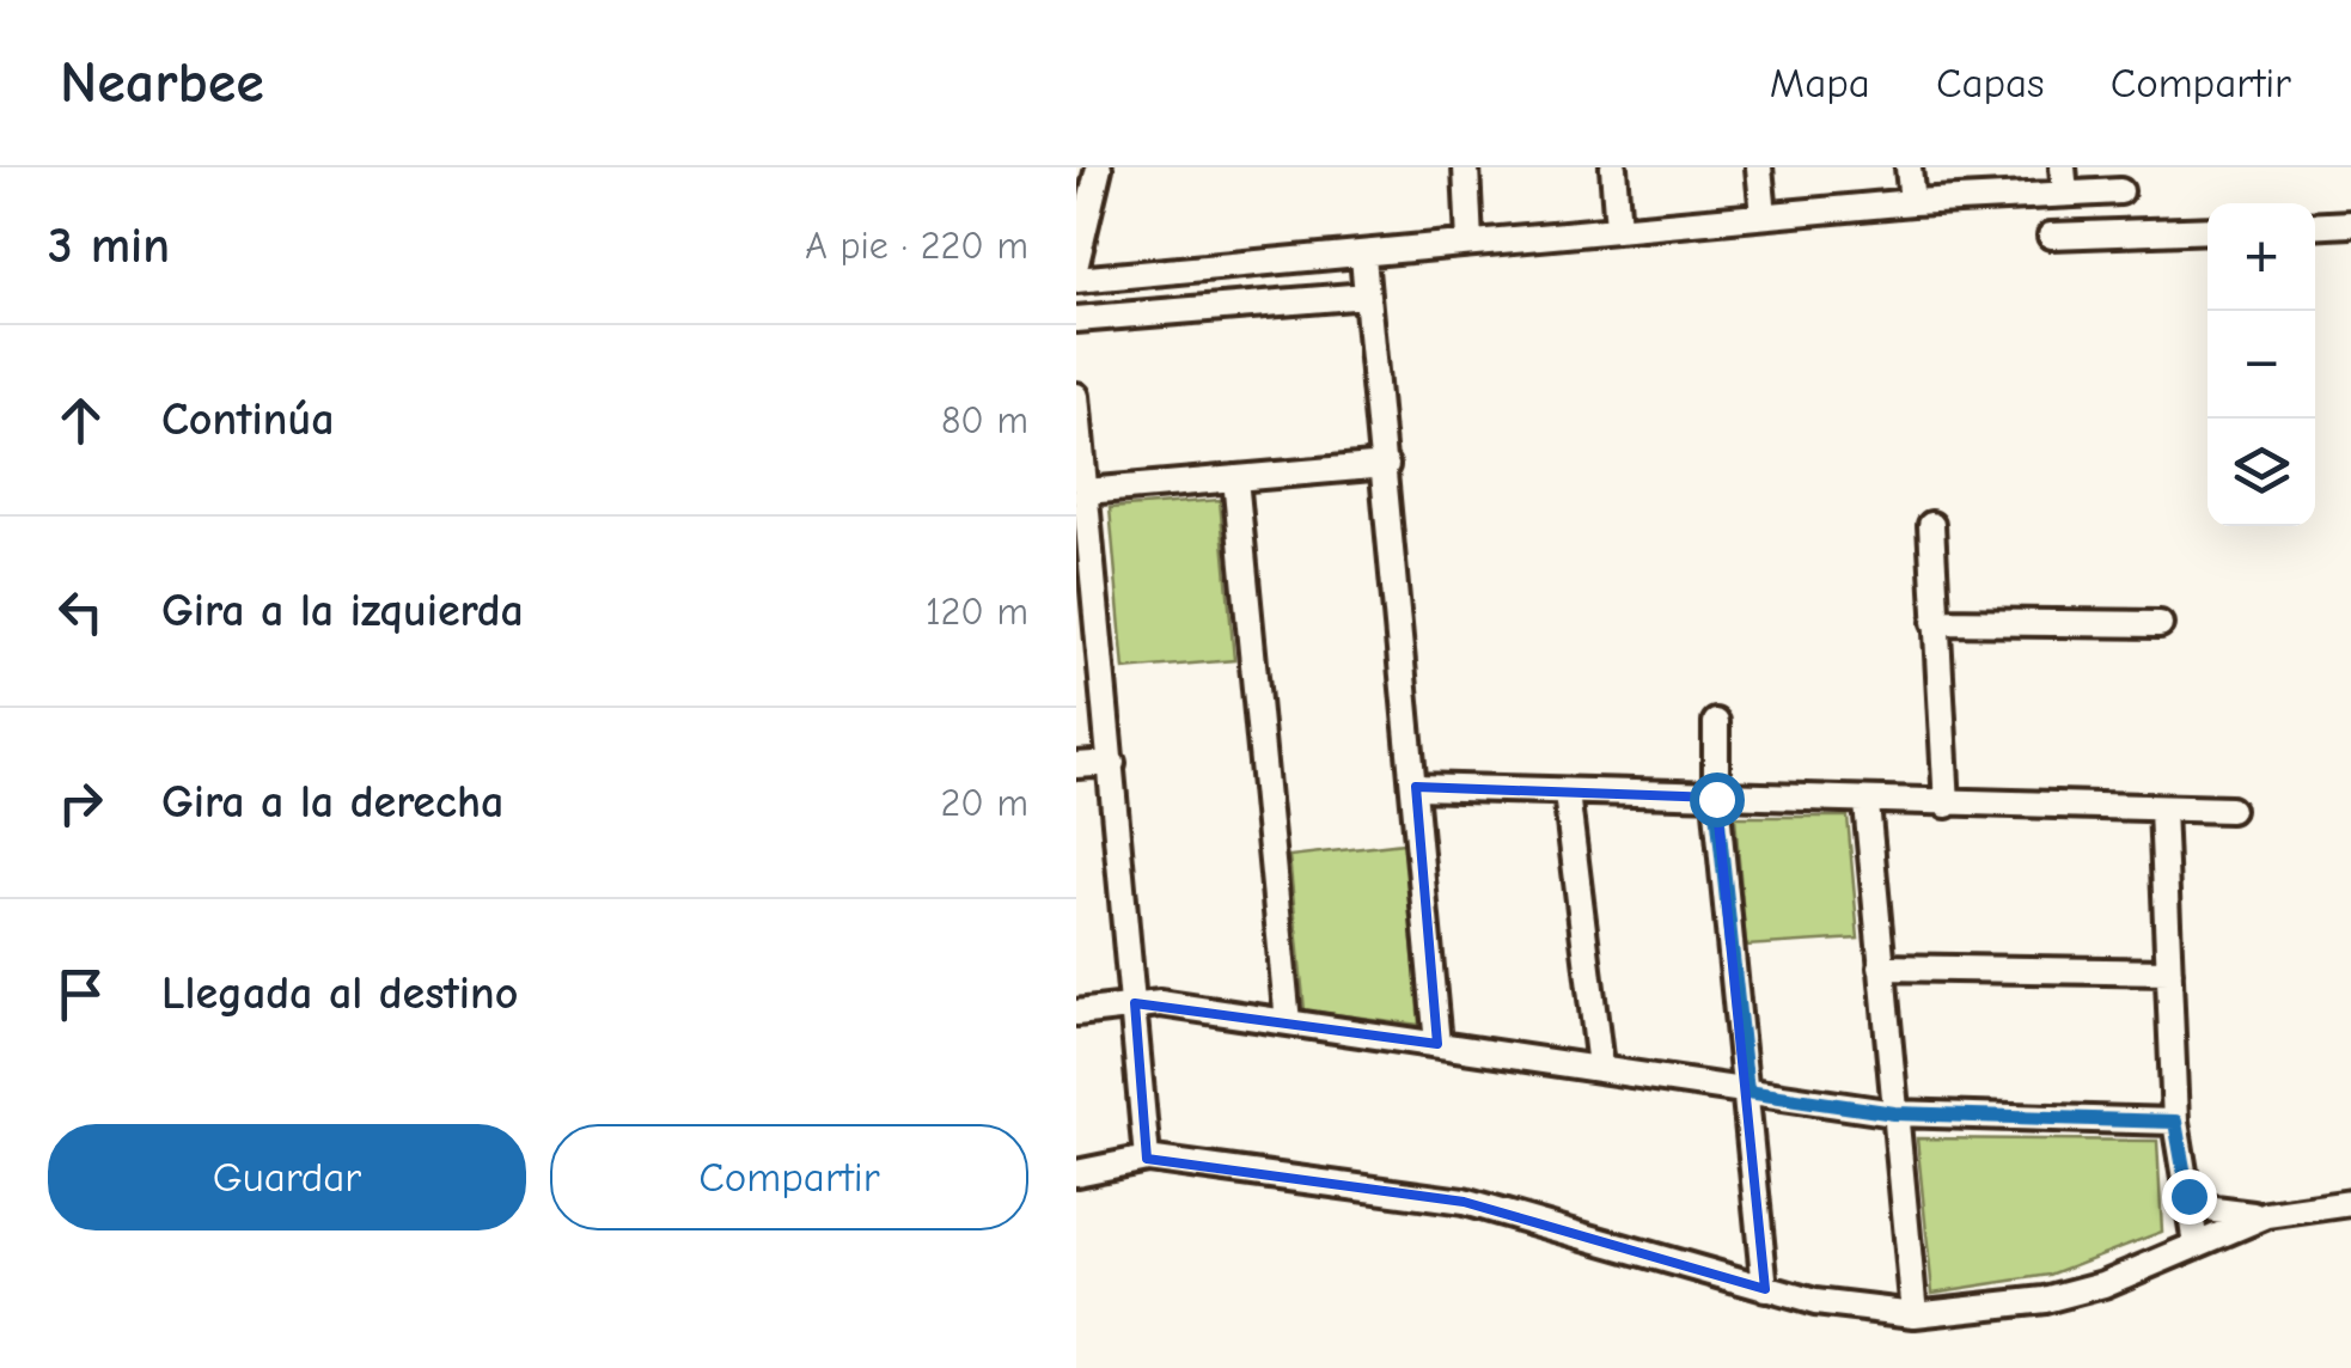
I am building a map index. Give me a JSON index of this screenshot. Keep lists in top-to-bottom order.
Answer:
{
  "page": {
    "header": "Nearbee",
    "nav": ["Mapa", "Capas", "Compartir"],
    "heading": ["3 min", "A pie · 220 m"],
    "map_buttons": ["+", "−"],
    "list": [
      ["Continúa", "80 m"],
      ["Gira a la izquierda", "120 m"],
      ["Gira a la derecha", "20 m"],
      "Llegada al destino"
    ],
    "buttons": ["Guardar", "Compartir"]
  }
}
